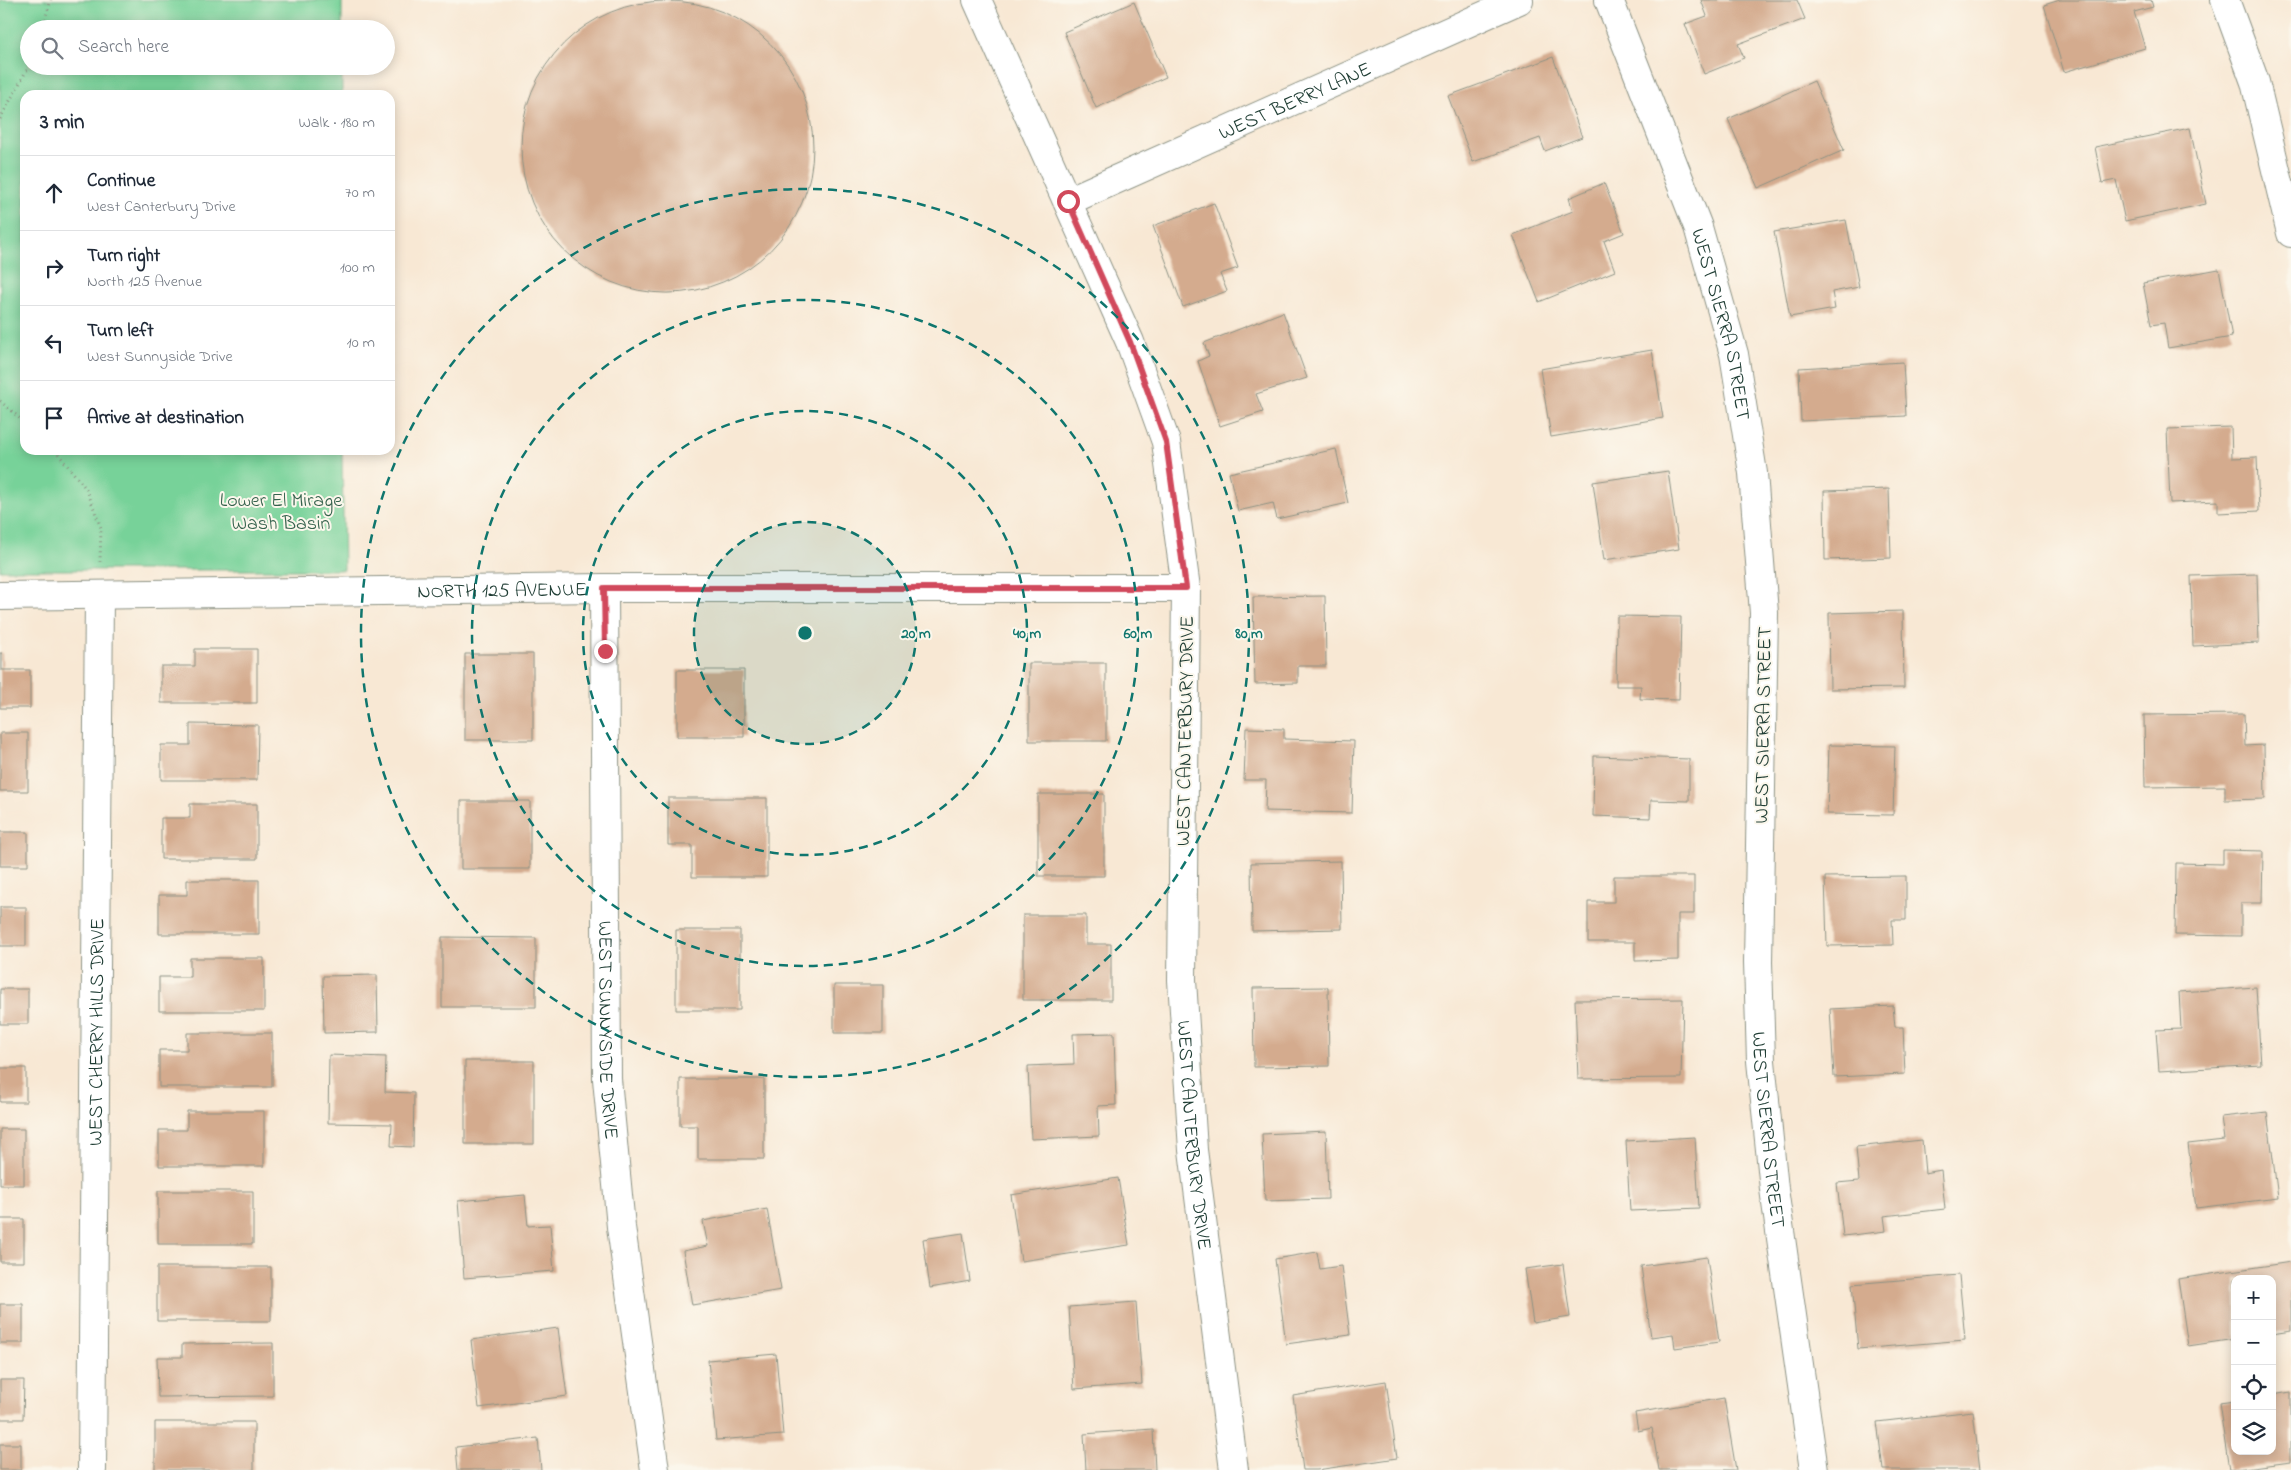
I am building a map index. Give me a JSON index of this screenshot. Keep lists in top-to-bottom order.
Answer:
{
  "streets": {
    "street": [
      "WEST BERRY LANE",
      "WEST SIERRA STREET",
      "NORTH 125 AVENUE",
      "WEST CANTERBURY DRIVE",
      "WEST SUNNYSIDE DRIVE",
      "WEST CHERRY HILLS DRIVE"
    ]
  },
  "crossings": [
    ["WEST BERRY LANE", "WEST CANTERBURY DRIVE"],
    ["NORTH 125 AVENUE", "WEST CANTERBURY DRIVE"],
    ["NORTH 125 AVENUE", "WEST SUNNYSIDE DRIVE"],
    ["NORTH 125 AVENUE", "WEST CHERRY HILLS DRIVE"]
  ],
  "parks": ["Lower El Mirage Wash Basin"],
  "page": {
    "search": "Search here",
    "heading": ["3 min", "Walk · 180 m"],
    "list": [
      ["Continue", "West Canterbury Drive", "70 m"],
      ["Turn right", "North 125 Avenue", "100 m"],
      ["Turn left", "West Sunnyside Drive", "10 m"],
      "Arrive at destination"
    ],
    "map_buttons": ["+", "−"]
  },
  "rings": [
    "20 m",
    "40 m",
    "60 m",
    "80 m"
  ]
}
